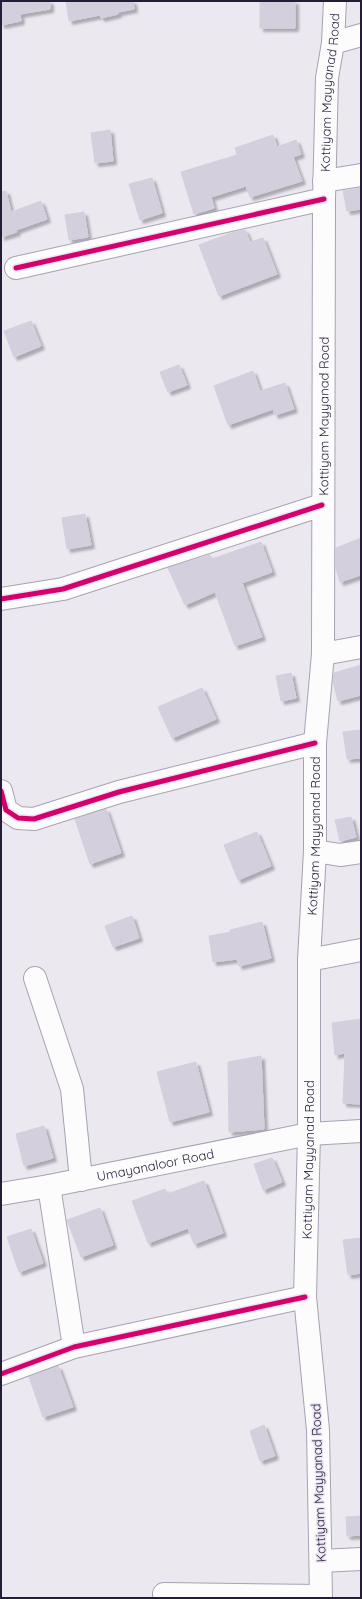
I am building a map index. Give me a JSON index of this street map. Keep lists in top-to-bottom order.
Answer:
{
  "streets": {
    "street": ["Kottiyam Mayyanad Road", "Umayanaloor Road"]
  },
  "crossings": [
    ["Kottiyam Mayyanad Road", "Umayanaloor Road"]
  ]
}
